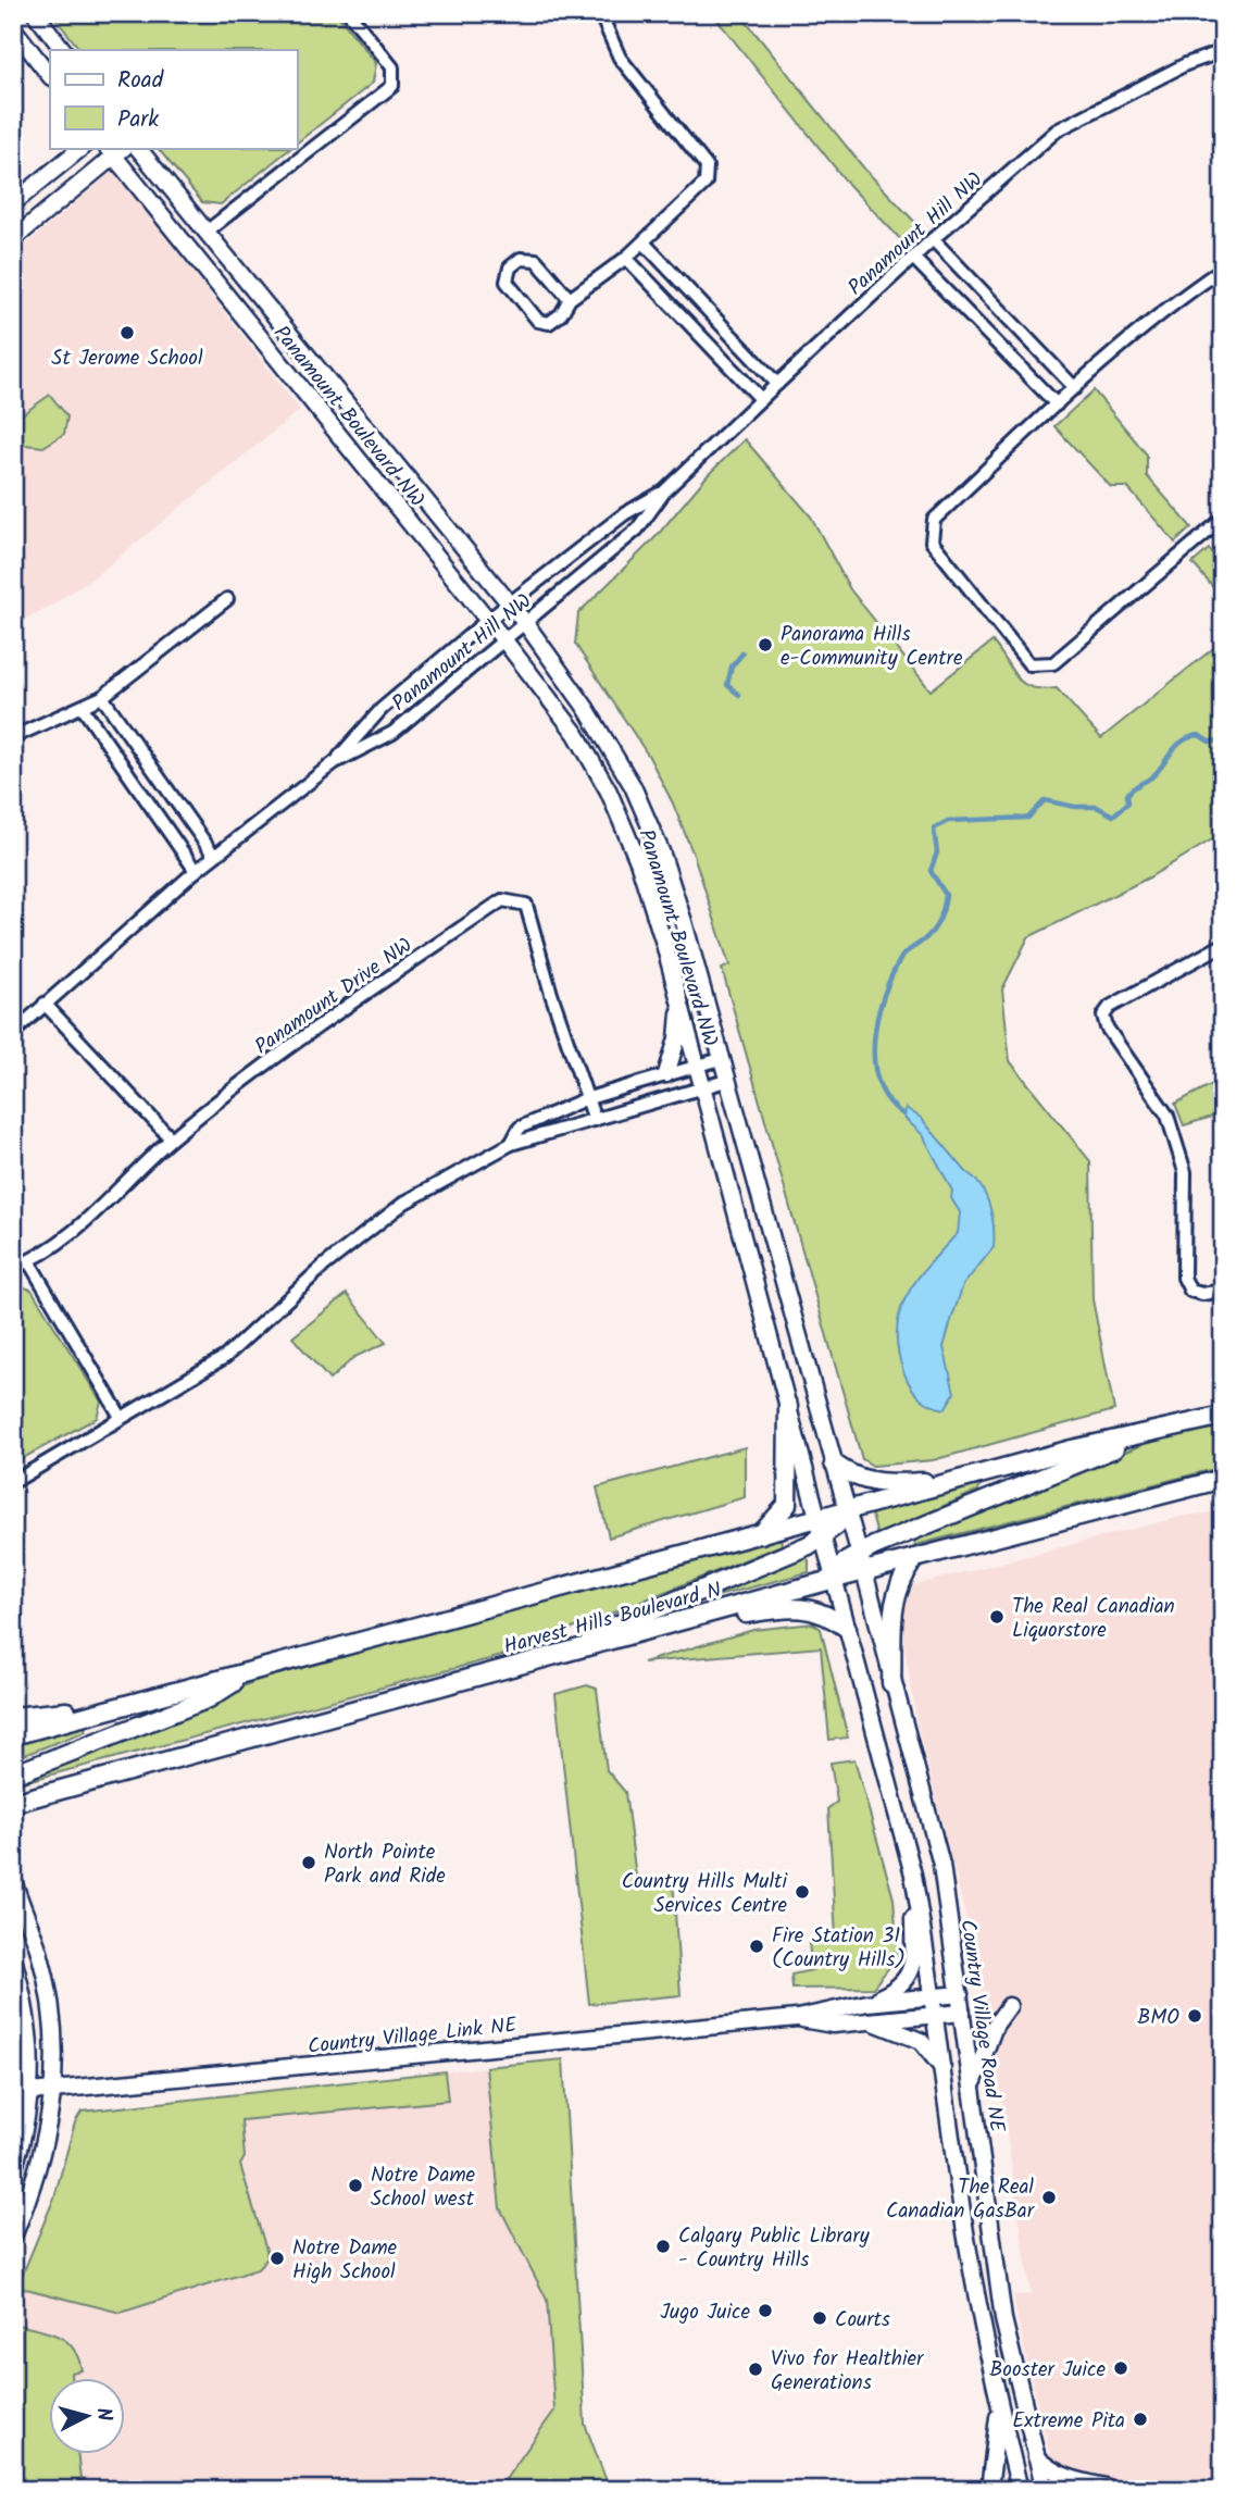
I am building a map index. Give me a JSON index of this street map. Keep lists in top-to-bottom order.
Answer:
{
  "streets": {
    "main road": ["Harvest Hills Boulevard N"],
    "street": [
      "Panamount Hill NW",
      "Panamount Boulevard NW",
      "Panamount Drive NW",
      "Country Village Road NE",
      "Country Village Link NE"
    ]
  },
  "crossings": [
    ["Panamount Hill NW", "Panamount Boulevard NW"],
    ["Panamount Boulevard NW", "Harvest Hills Boulevard N"],
    ["Panamount Boulevard NW", "Country Village Road NE"],
    ["Country Village Road NE", "Country Village Link NE"]
  ],
  "places": [
    "St Jerome School",
    "Panorama Hills e-Community Centre",
    "The Real Canadian Liquorstore",
    "North Pointe Park and Ride",
    "Country Hills Multi Services Centre",
    "Fire Station 31 (Country Hills)",
    "BMO",
    "Notre Dame School west",
    "The Real Canadian GasBar",
    "Calgary Public Library - Country Hills",
    "Notre Dame High School",
    "Jugo Juice",
    "Courts",
    "Booster Juice",
    "Vivo for Healthier Generations",
    "Extreme Pita"
  ],
  "legend": ["Road", "Park"],
  "north": "right"
}
